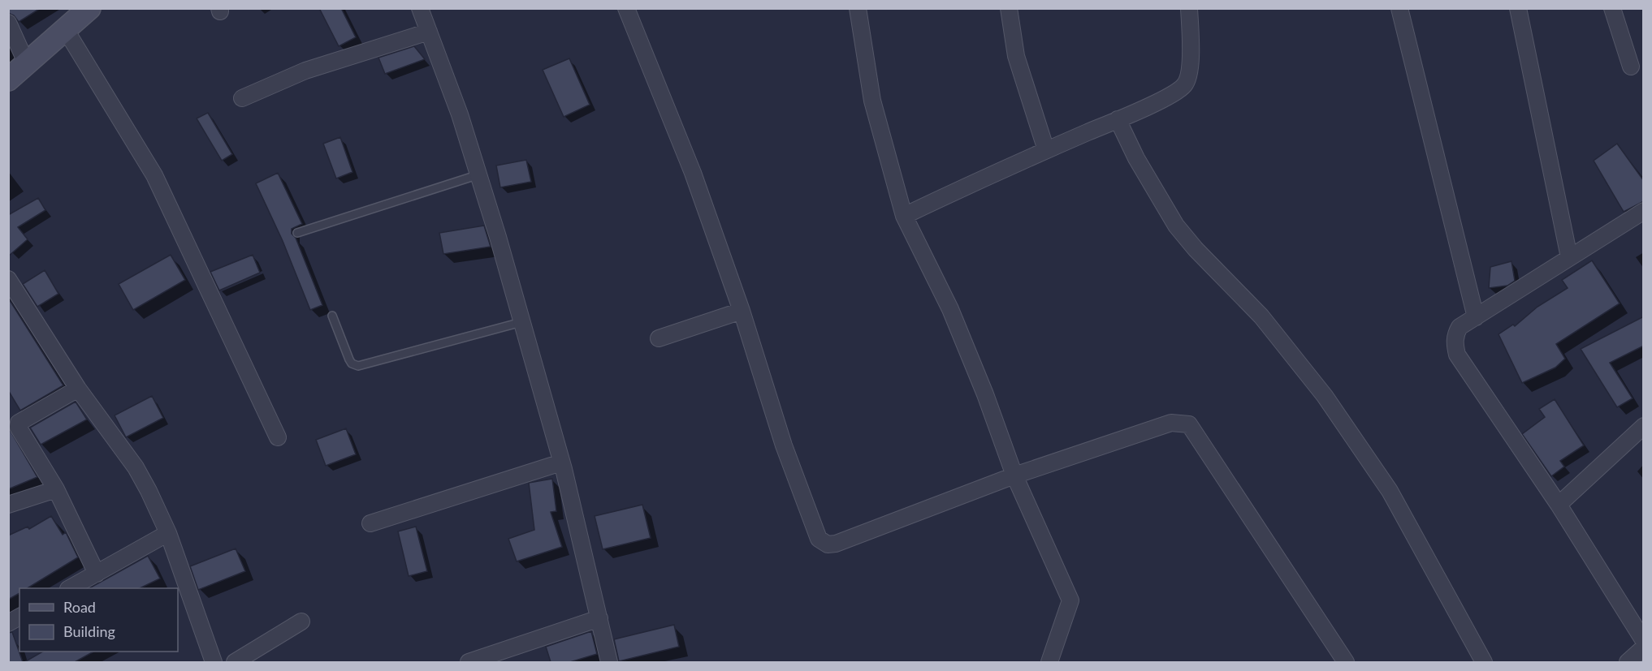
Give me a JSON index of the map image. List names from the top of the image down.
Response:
{
  "legend": ["Road", "Building"]
}
